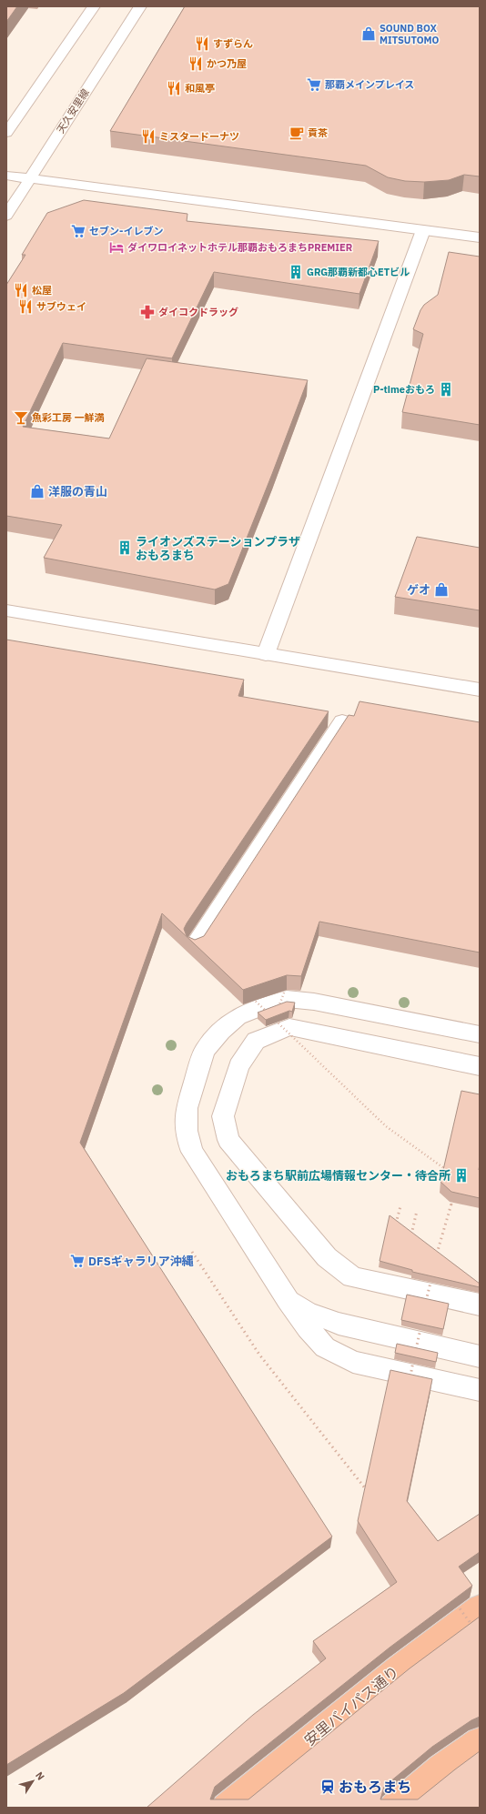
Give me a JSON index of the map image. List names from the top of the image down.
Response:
{
  "streets": {
    "highway": ["安里バイパス通り"],
    "street": ["天久安里線"]
  },
  "places": {
    "shop": ["SOUND BOX MITSUTOMO", "洋服の青山", "ゲオ"],
    "restaurant": [
      "すずらん",
      "かつ乃屋",
      "和風亭",
      "ミスタードーナツ",
      "松屋",
      "サブウェイ"
    ],
    "supermarket": ["那覇メインプレイス", "セブン-イレブン", "DFSギャラリア沖縄"],
    "cafe": ["貢茶"],
    "hotel": ["ダイワロイネットホテル那覇おもろまちPREMIER"],
    "building": [
      "GRG那覇新都心ETビル",
      "P-timeおもろ",
      "ライオンズステーションプラザ おもろまち",
      "おもろまち駅前広場情報センター・待合所"
    ],
    "pharmacy": ["ダイコクドラッグ"],
    "bar": ["魚彩工房 一鮮満"],
    "station": ["おもろまち"]
  },
  "north": "top right"
}
